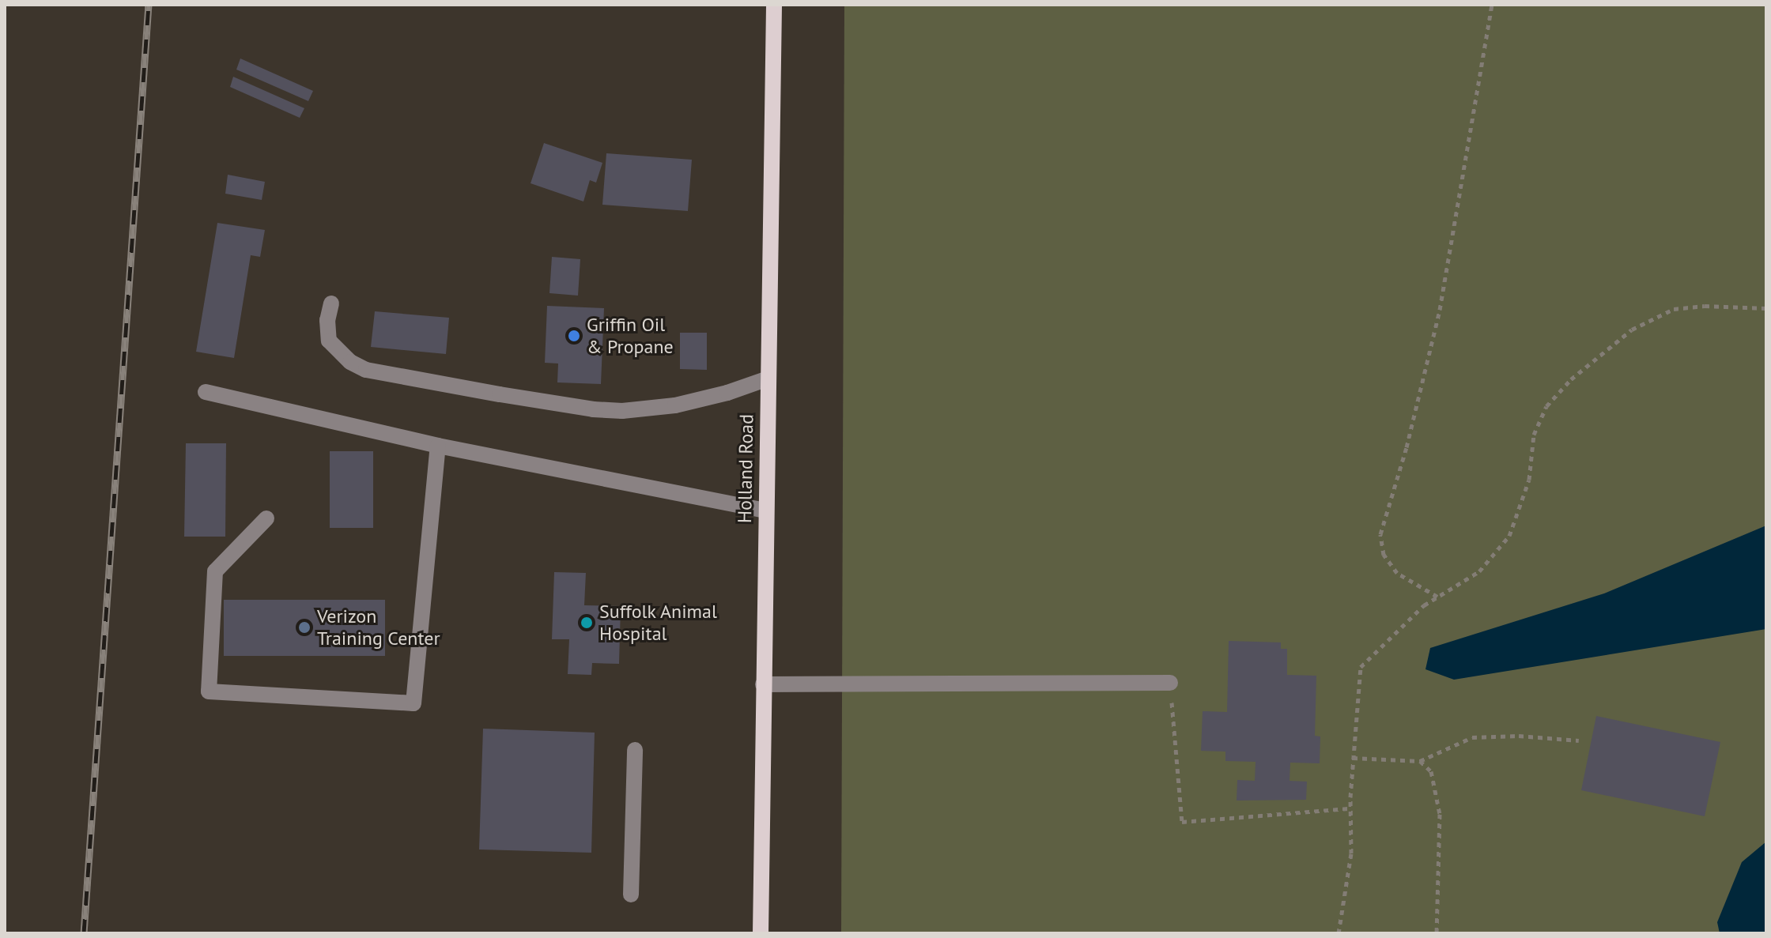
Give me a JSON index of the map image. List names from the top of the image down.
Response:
{
  "streets": {
    "main road": ["Holland Road"]
  },
  "places": ["Griffin Oil & Propane", "Suffolk Animal Hospital", "Verizon Training Center"]
}
